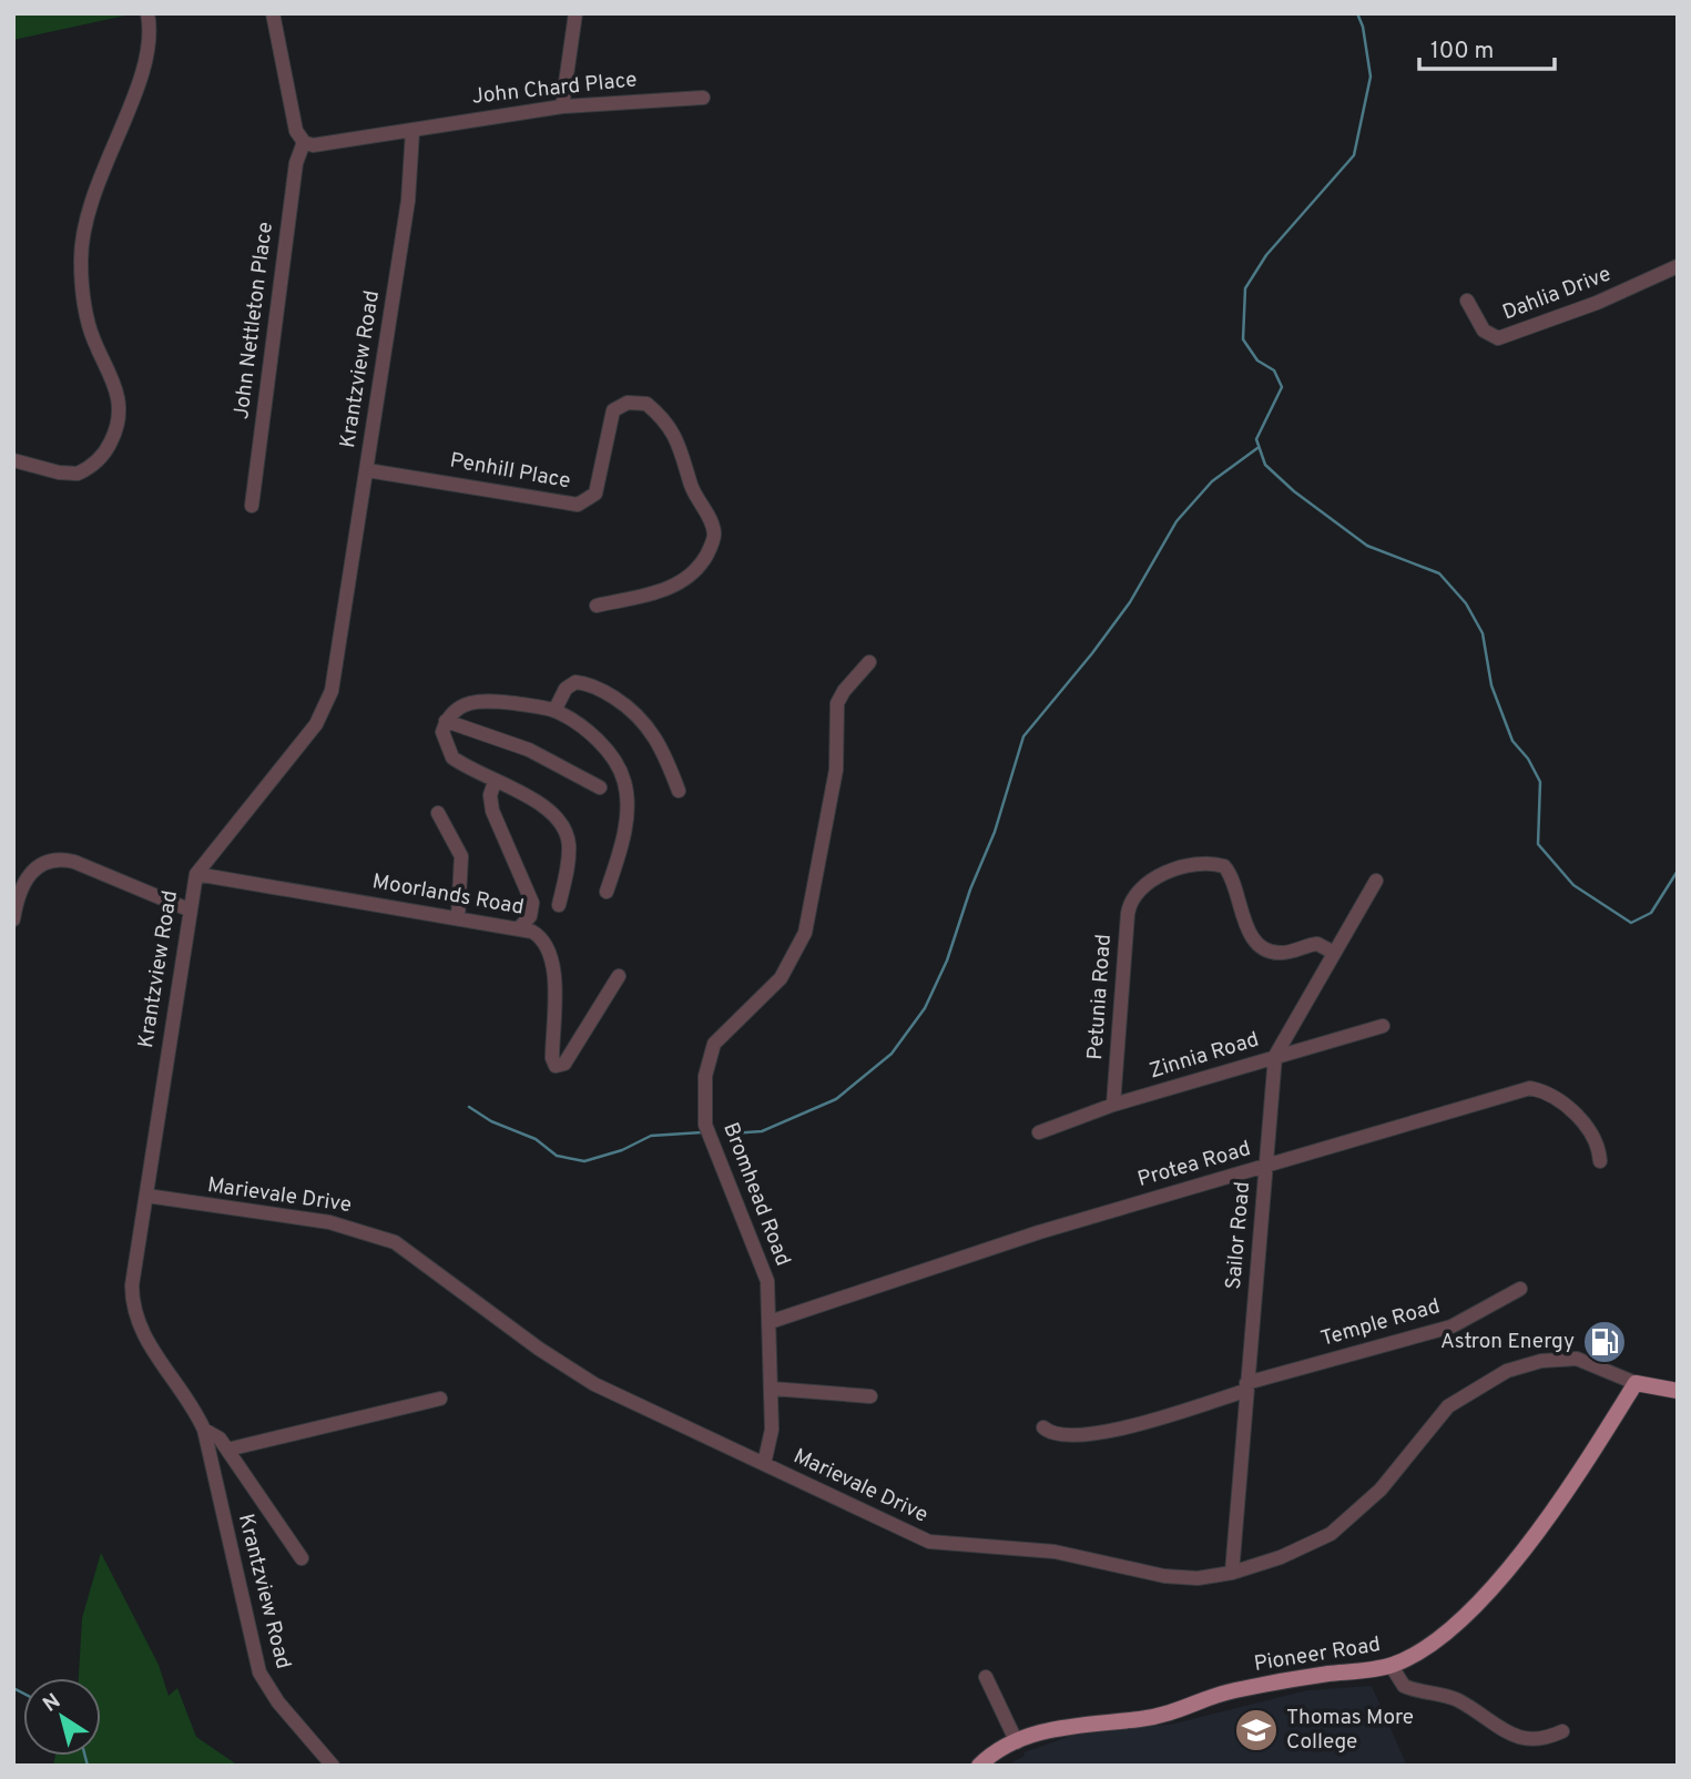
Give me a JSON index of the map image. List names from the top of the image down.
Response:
{
  "streets": {
    "main road": ["Pioneer Road"],
    "street": [
      "John Chard Place",
      "Dahlia Drive",
      "John Nettleton Place",
      "Krantzview Road",
      "Penhill Place",
      "Moorlands Road",
      "Petunia Road",
      "Zinnia Road",
      "Protea Road",
      "Bromhead Road",
      "Marievale Drive",
      "Sailor Road",
      "Temple Road"
    ]
  },
  "crossings": [
    ["John Chard Place", "John Nettleton Place"],
    ["John Chard Place", "Krantzview Road"],
    ["Krantzview Road", "Penhill Place"],
    ["Krantzview Road", "Moorlands Road"],
    ["Krantzview Road", "Marievale Drive"],
    ["Petunia Road", "Zinnia Road"],
    ["Petunia Road", "Sailor Road"],
    ["Zinnia Road", "Sailor Road"],
    ["Protea Road", "Bromhead Road"],
    ["Protea Road", "Sailor Road"],
    ["Bromhead Road", "Marievale Drive"],
    ["Marievale Drive", "Sailor Road"],
    ["Marievale Drive", "Pioneer Road"],
    ["Sailor Road", "Temple Road"]
  ],
  "places": {
    "fuel station": ["Astron Energy"],
    "school or university": ["Thomas More College"]
  },
  "scale_bar": "100 m",
  "north": "top left"
}
